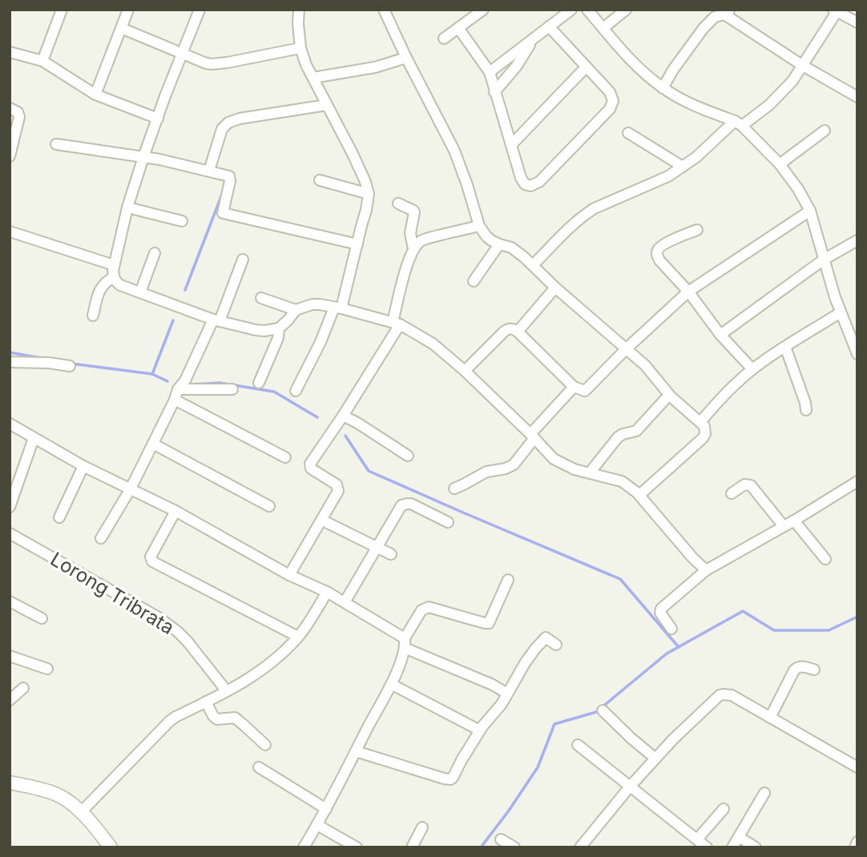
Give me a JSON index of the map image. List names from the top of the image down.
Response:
{
  "streets": {
    "street": ["Lorong Tribrata"]
  }
}
